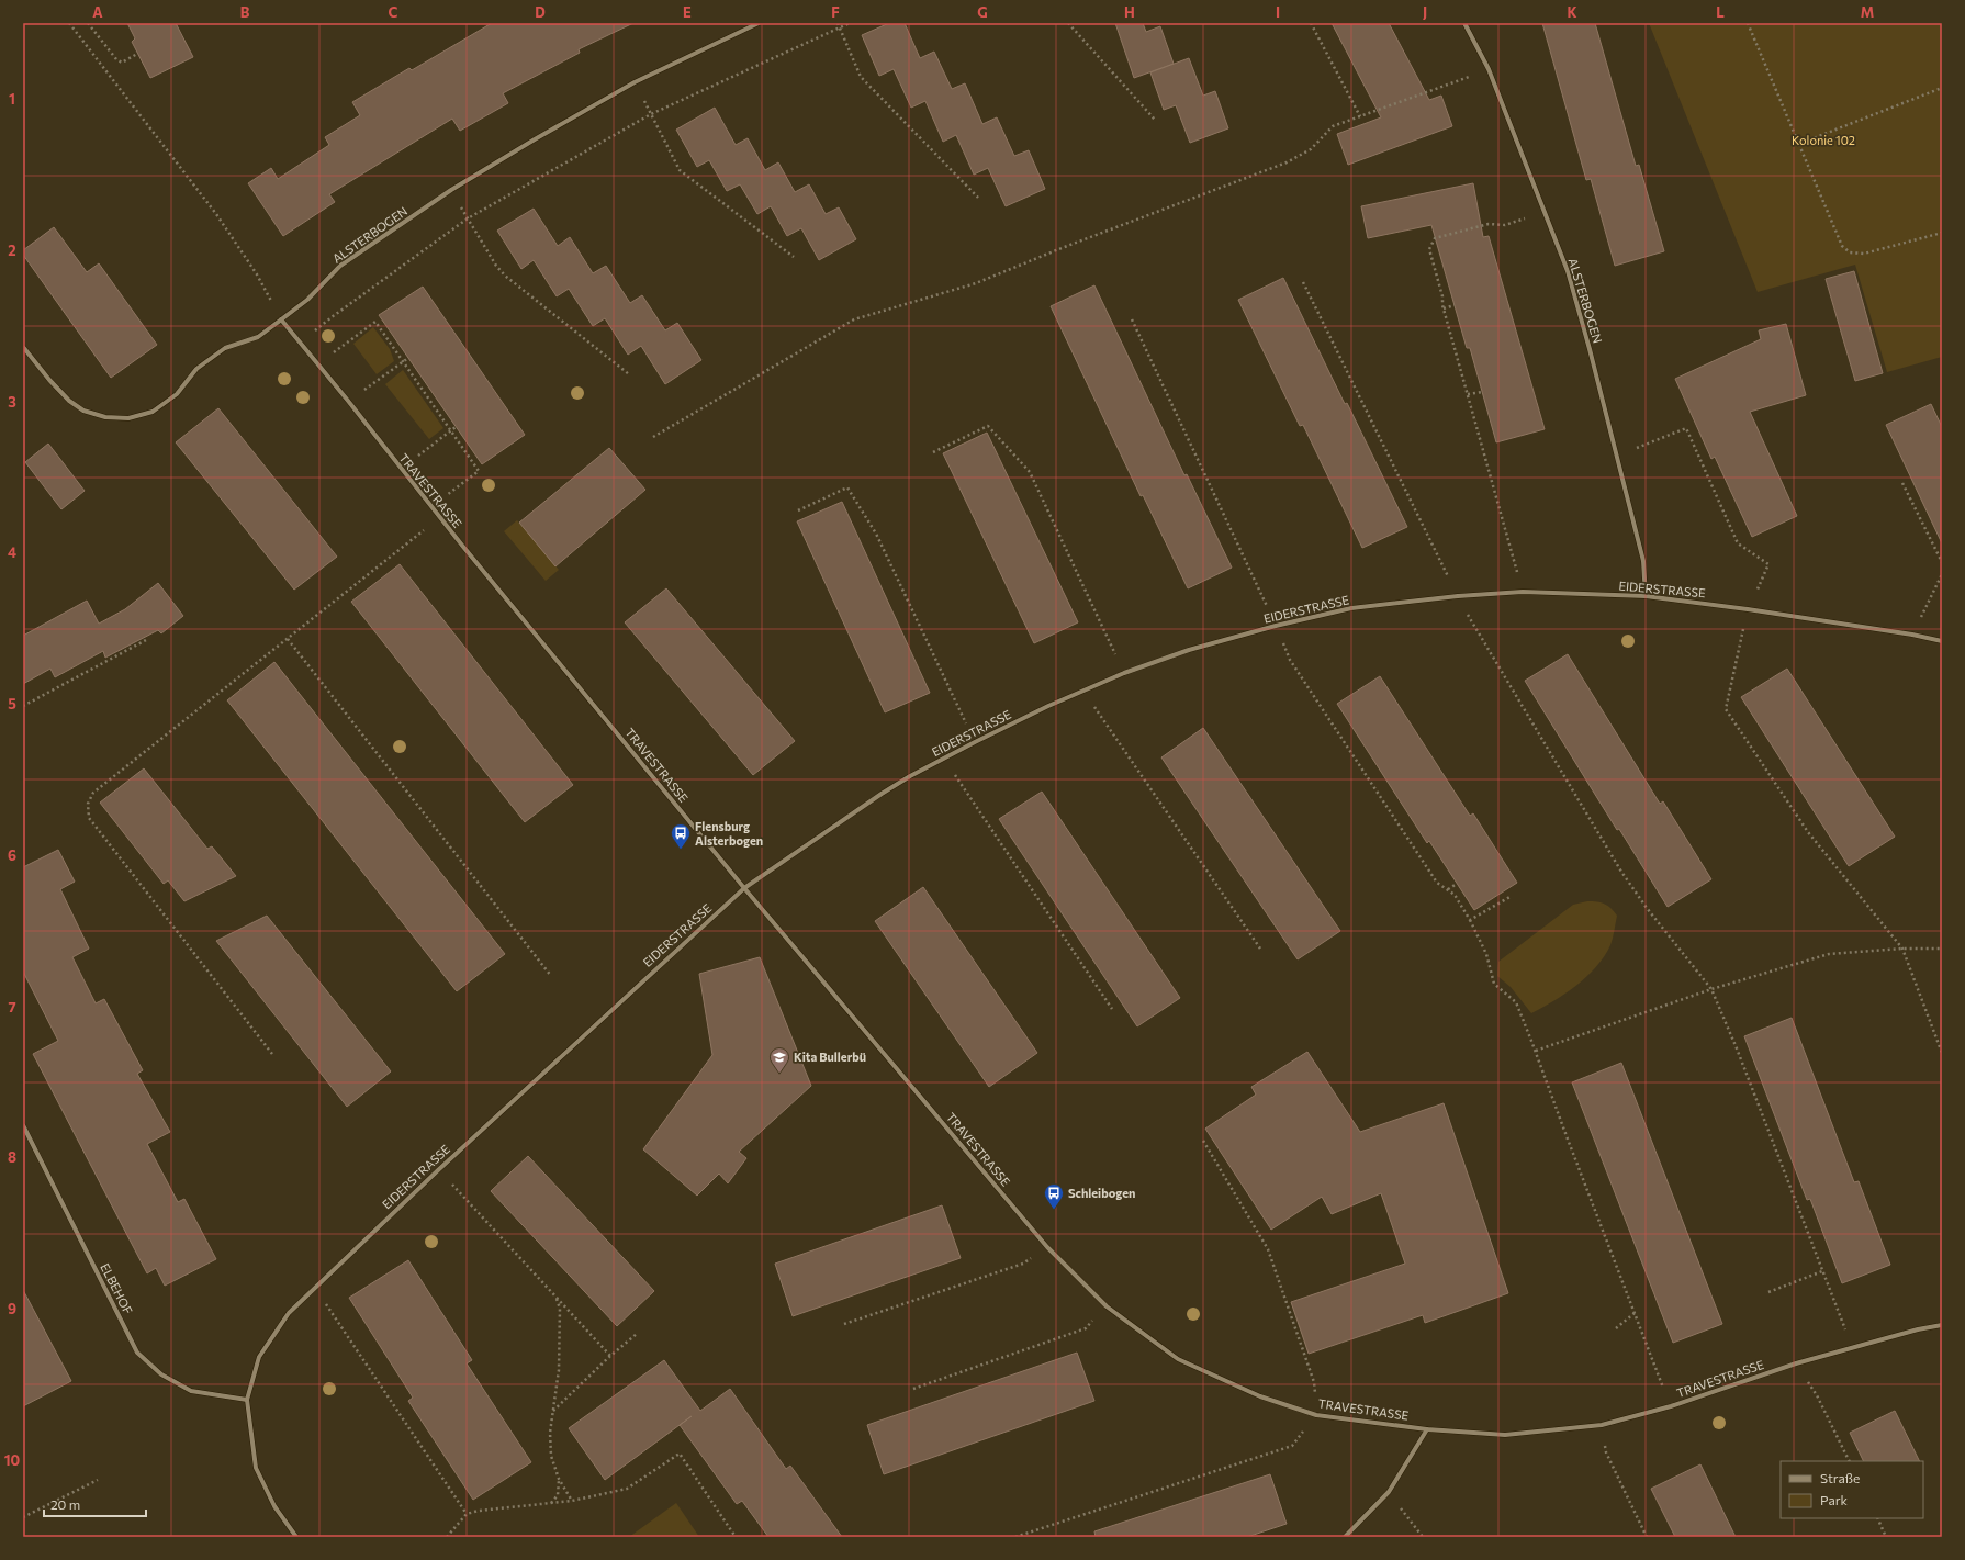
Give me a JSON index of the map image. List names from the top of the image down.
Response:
{
  "streets": {
    "street": [
      "ALSTERBOGEN",
      "TRAVESTRASSE",
      "EIDERSTRASSE",
      "ELBEHOF"
    ]
  },
  "crossings": [
    ["ALSTERBOGEN", "TRAVESTRASSE"],
    ["ALSTERBOGEN", "EIDERSTRASSE"],
    ["TRAVESTRASSE", "EIDERSTRASSE"],
    ["EIDERSTRASSE", "ELBEHOF"]
  ],
  "parks": ["Kolonie 102"],
  "places": {
    "bus stop": ["Flensburg Alsterbogen", "Schleibogen"],
    "school or university": ["Kita Bullerbü"]
  },
  "legend": ["Straße", "Park"],
  "scale_bar": "20 m",
  "grid": {
    "columns": [
      "A",
      "B",
      "C",
      "D",
      "E",
      "F",
      "G",
      "H",
      "I",
      "J",
      "K",
      "L",
      "M"
    ],
    "rows": [
      "1",
      "2",
      "3",
      "4",
      "5",
      "6",
      "7",
      "8",
      "9",
      "10"
    ]
  }
}
